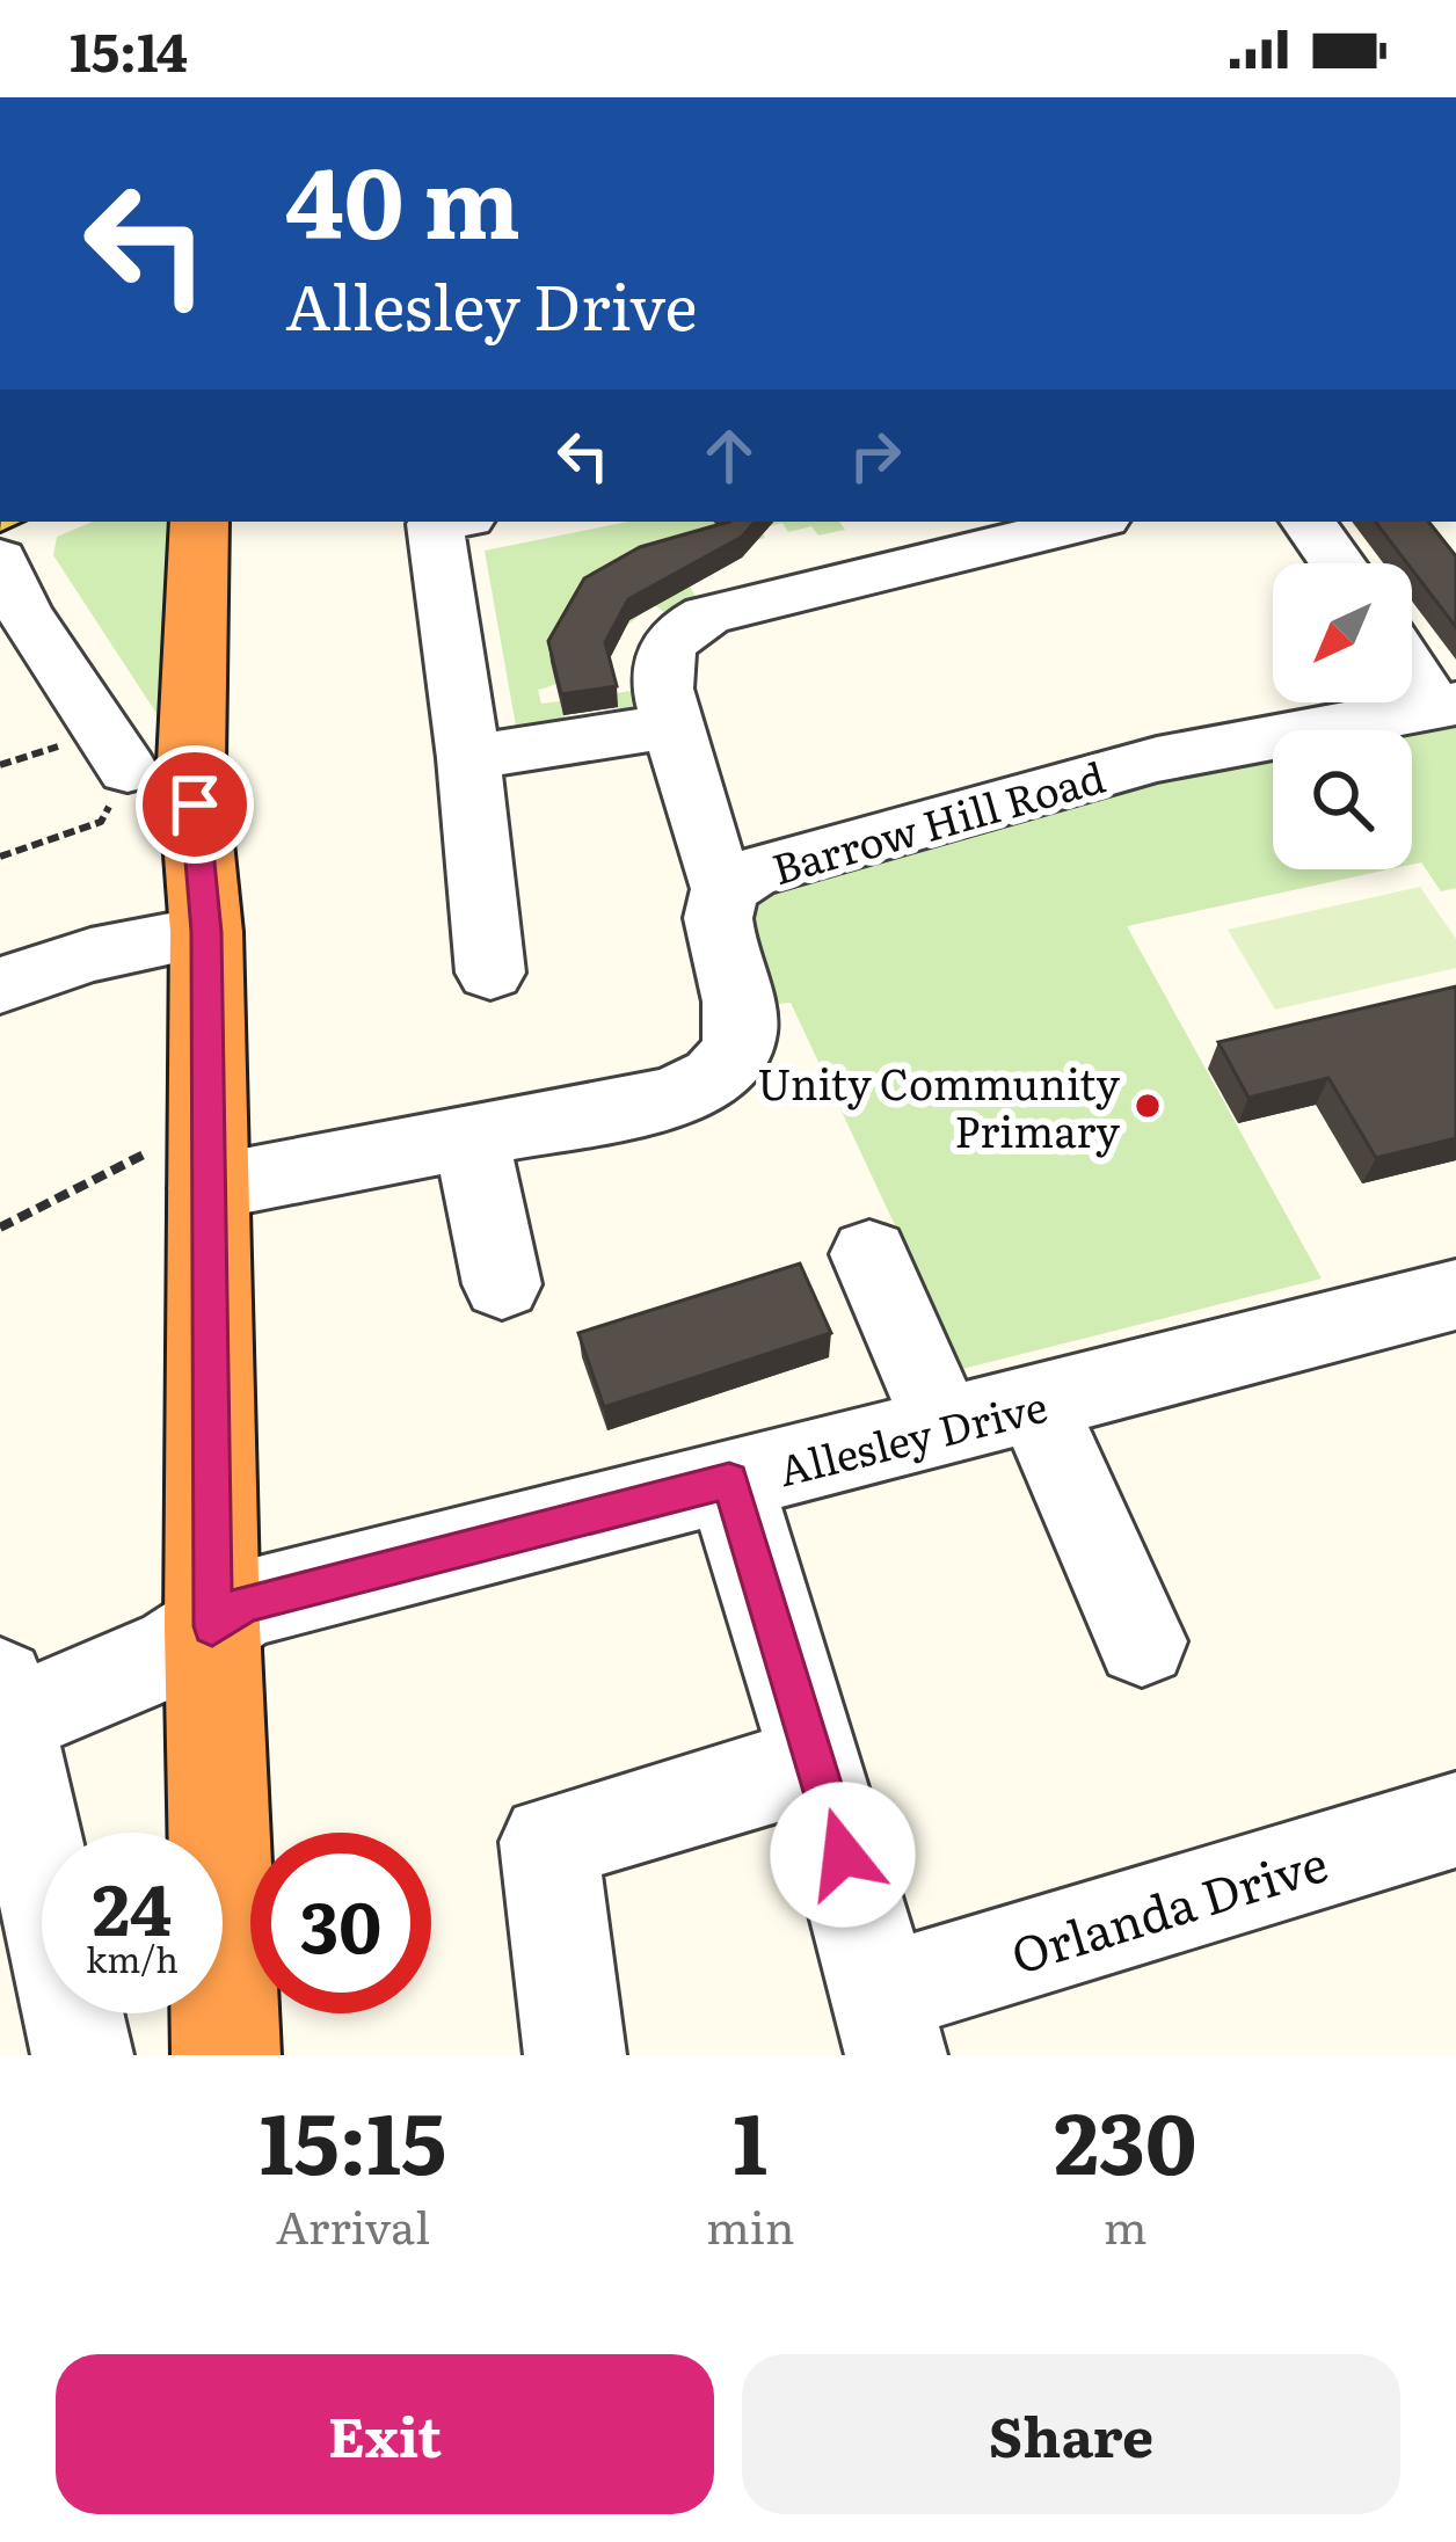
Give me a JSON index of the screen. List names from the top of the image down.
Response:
{
  "streets": {
    "street": ["Barrow Hill Road", "Allesley Drive", "Orlanda Drive"]
  },
  "places": ["Unity Community Primary"],
  "north": "bottom left",
  "page": {
    "status": "15:14",
    "turn": ["40 m", "Allesley Drive"],
    "speed": "24 km/h",
    "limit": "30",
    "eta": [
      "15:15",
      "Arrival",
      "1",
      "min",
      "230",
      "m"
    ],
    "buttons": ["Exit", "Share"]
  }
}
